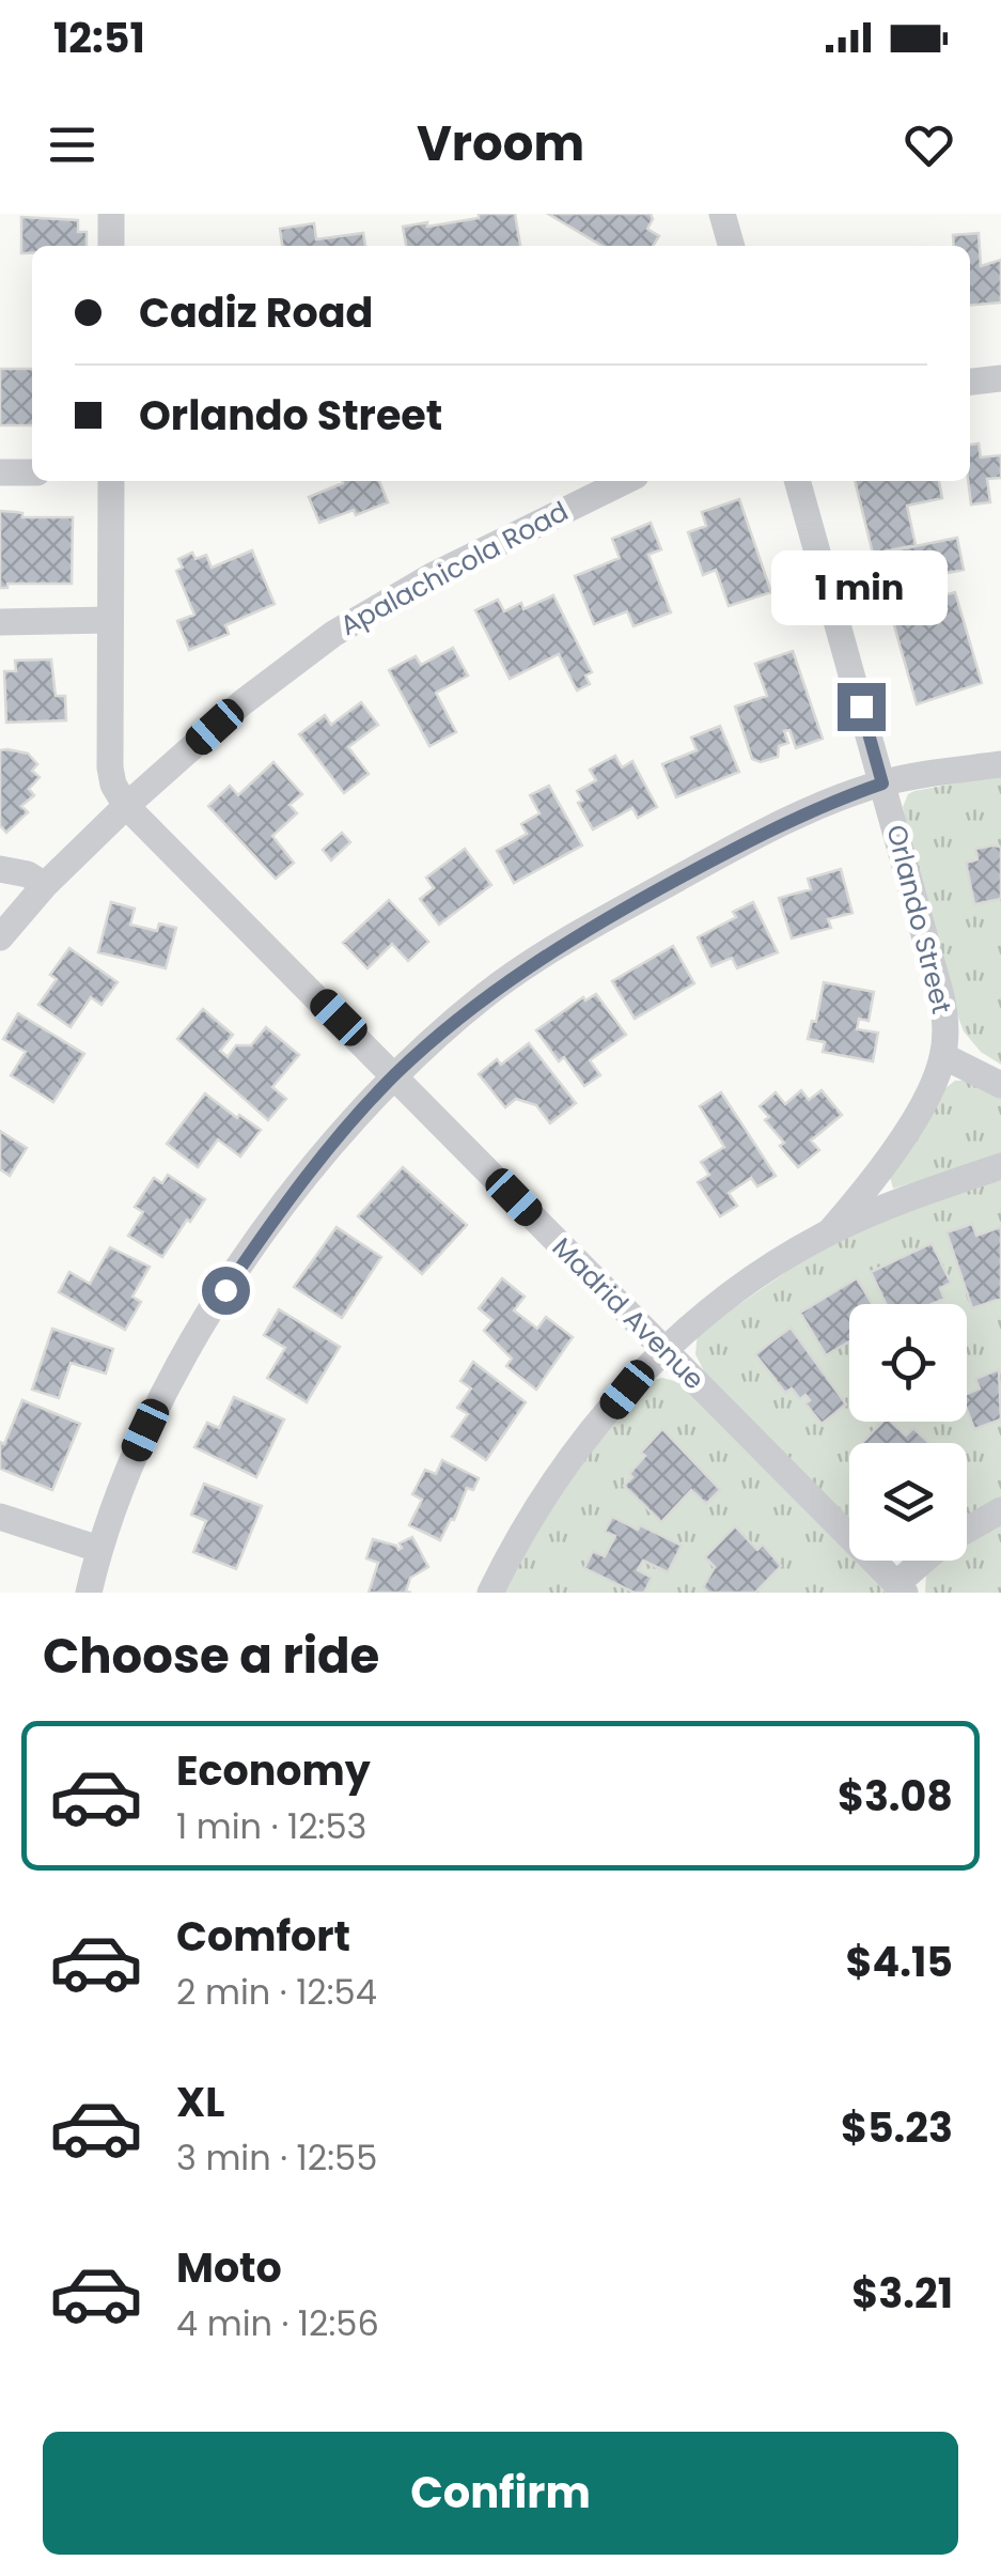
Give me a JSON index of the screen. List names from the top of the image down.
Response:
{
  "streets": {
    "street": ["Apalachicola Road", "Orlando Street", "Madrid Avenue"]
  },
  "crossings": [
    ["Apalachicola Road", "Madrid Avenue"]
  ],
  "page": {
    "status": "12:51",
    "header": "Vroom",
    "banner": ["Cadiz Road", "Orlando Street"],
    "bubble": "1 min",
    "heading": "Choose a ride",
    "list": [
      {
        "name": "Economy",
        "note": "1 min · 12:53",
        "value": "$3.08"
      },
      {
        "name": "Comfort",
        "note": "2 min · 12:54",
        "value": "$4.15"
      },
      {
        "name": "XL",
        "note": "3 min · 12:55",
        "value": "$5.23"
      },
      {
        "name": "Moto",
        "note": "4 min · 12:56",
        "value": "$3.21"
      }
    ],
    "buttons": "Confirm"
  }
}
